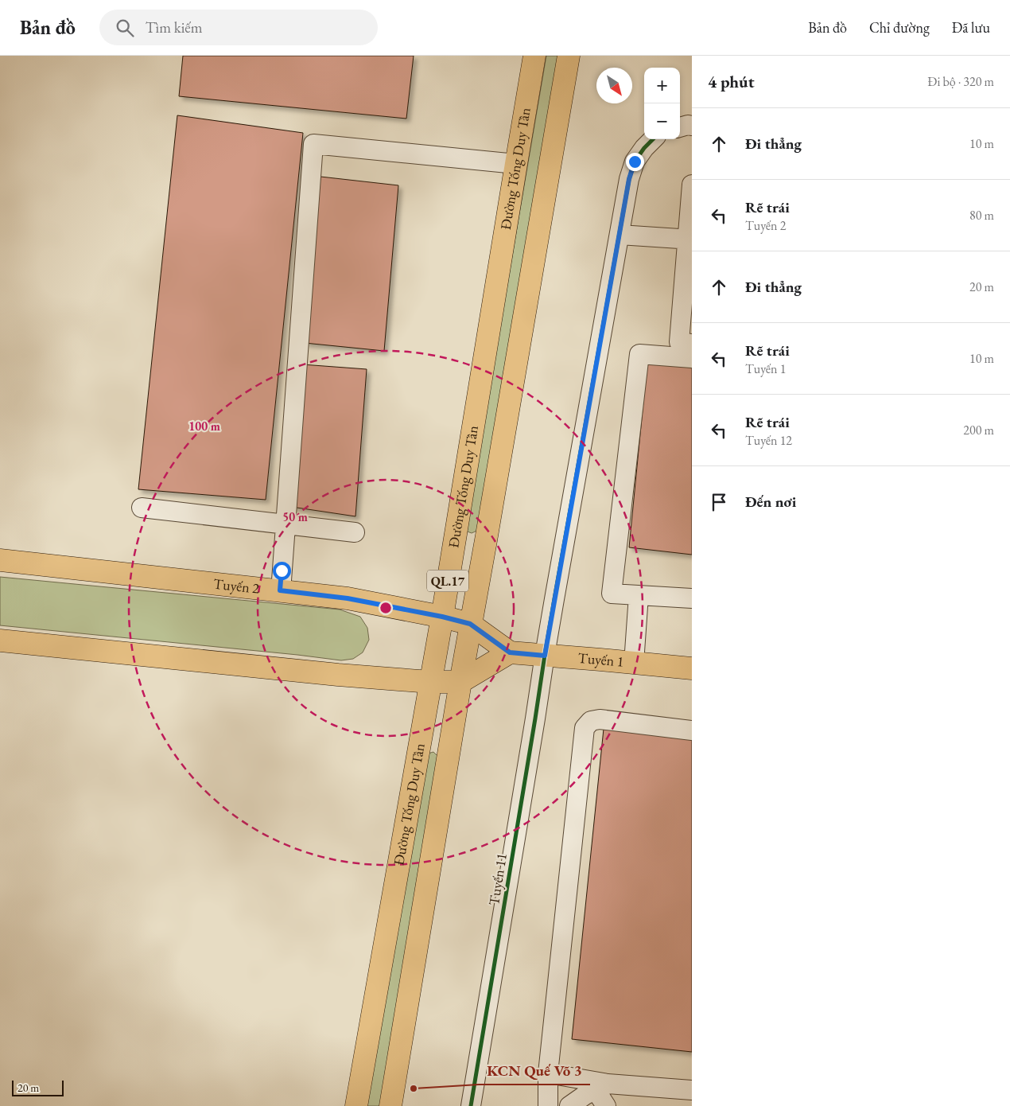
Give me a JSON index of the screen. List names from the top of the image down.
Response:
{
  "streets": {
    "main road": [
      "Đường Tống Duy Tân",
      "QL.17",
      "Tuyến 2",
      "Tuyến 1"
    ],
    "street": ["Tuyến 11"]
  },
  "crossings": [
    ["Đường Tống Duy Tân", "Tuyến 2"],
    ["QL.17", "Tuyến 2"],
    ["Tuyến 1", "Tuyến 11"]
  ],
  "places": ["KCN Quế Võ 3"],
  "scale_bar": "20 m",
  "north": "bottom right",
  "page": {
    "header": "Bản đồ",
    "search": "Tìm kiếm",
    "nav": ["Bản đồ", "Chỉ đường", "Đã lưu"],
    "heading": ["4 phút", "Đi bộ · 320 m"],
    "map_buttons": ["+", "−"],
    "list": [
      ["Đi thẳng", "10 m"],
      ["Rẽ trái", "Tuyến 2", "80 m"],
      ["Đi thẳng", "20 m"],
      ["Rẽ trái", "Tuyến 1", "10 m"],
      ["Rẽ trái", "Tuyến 12", "200 m"],
      "Đến nơi"
    ],
    "scale": "20 m"
  },
  "rings": ["100 m", "50 m"]
}
